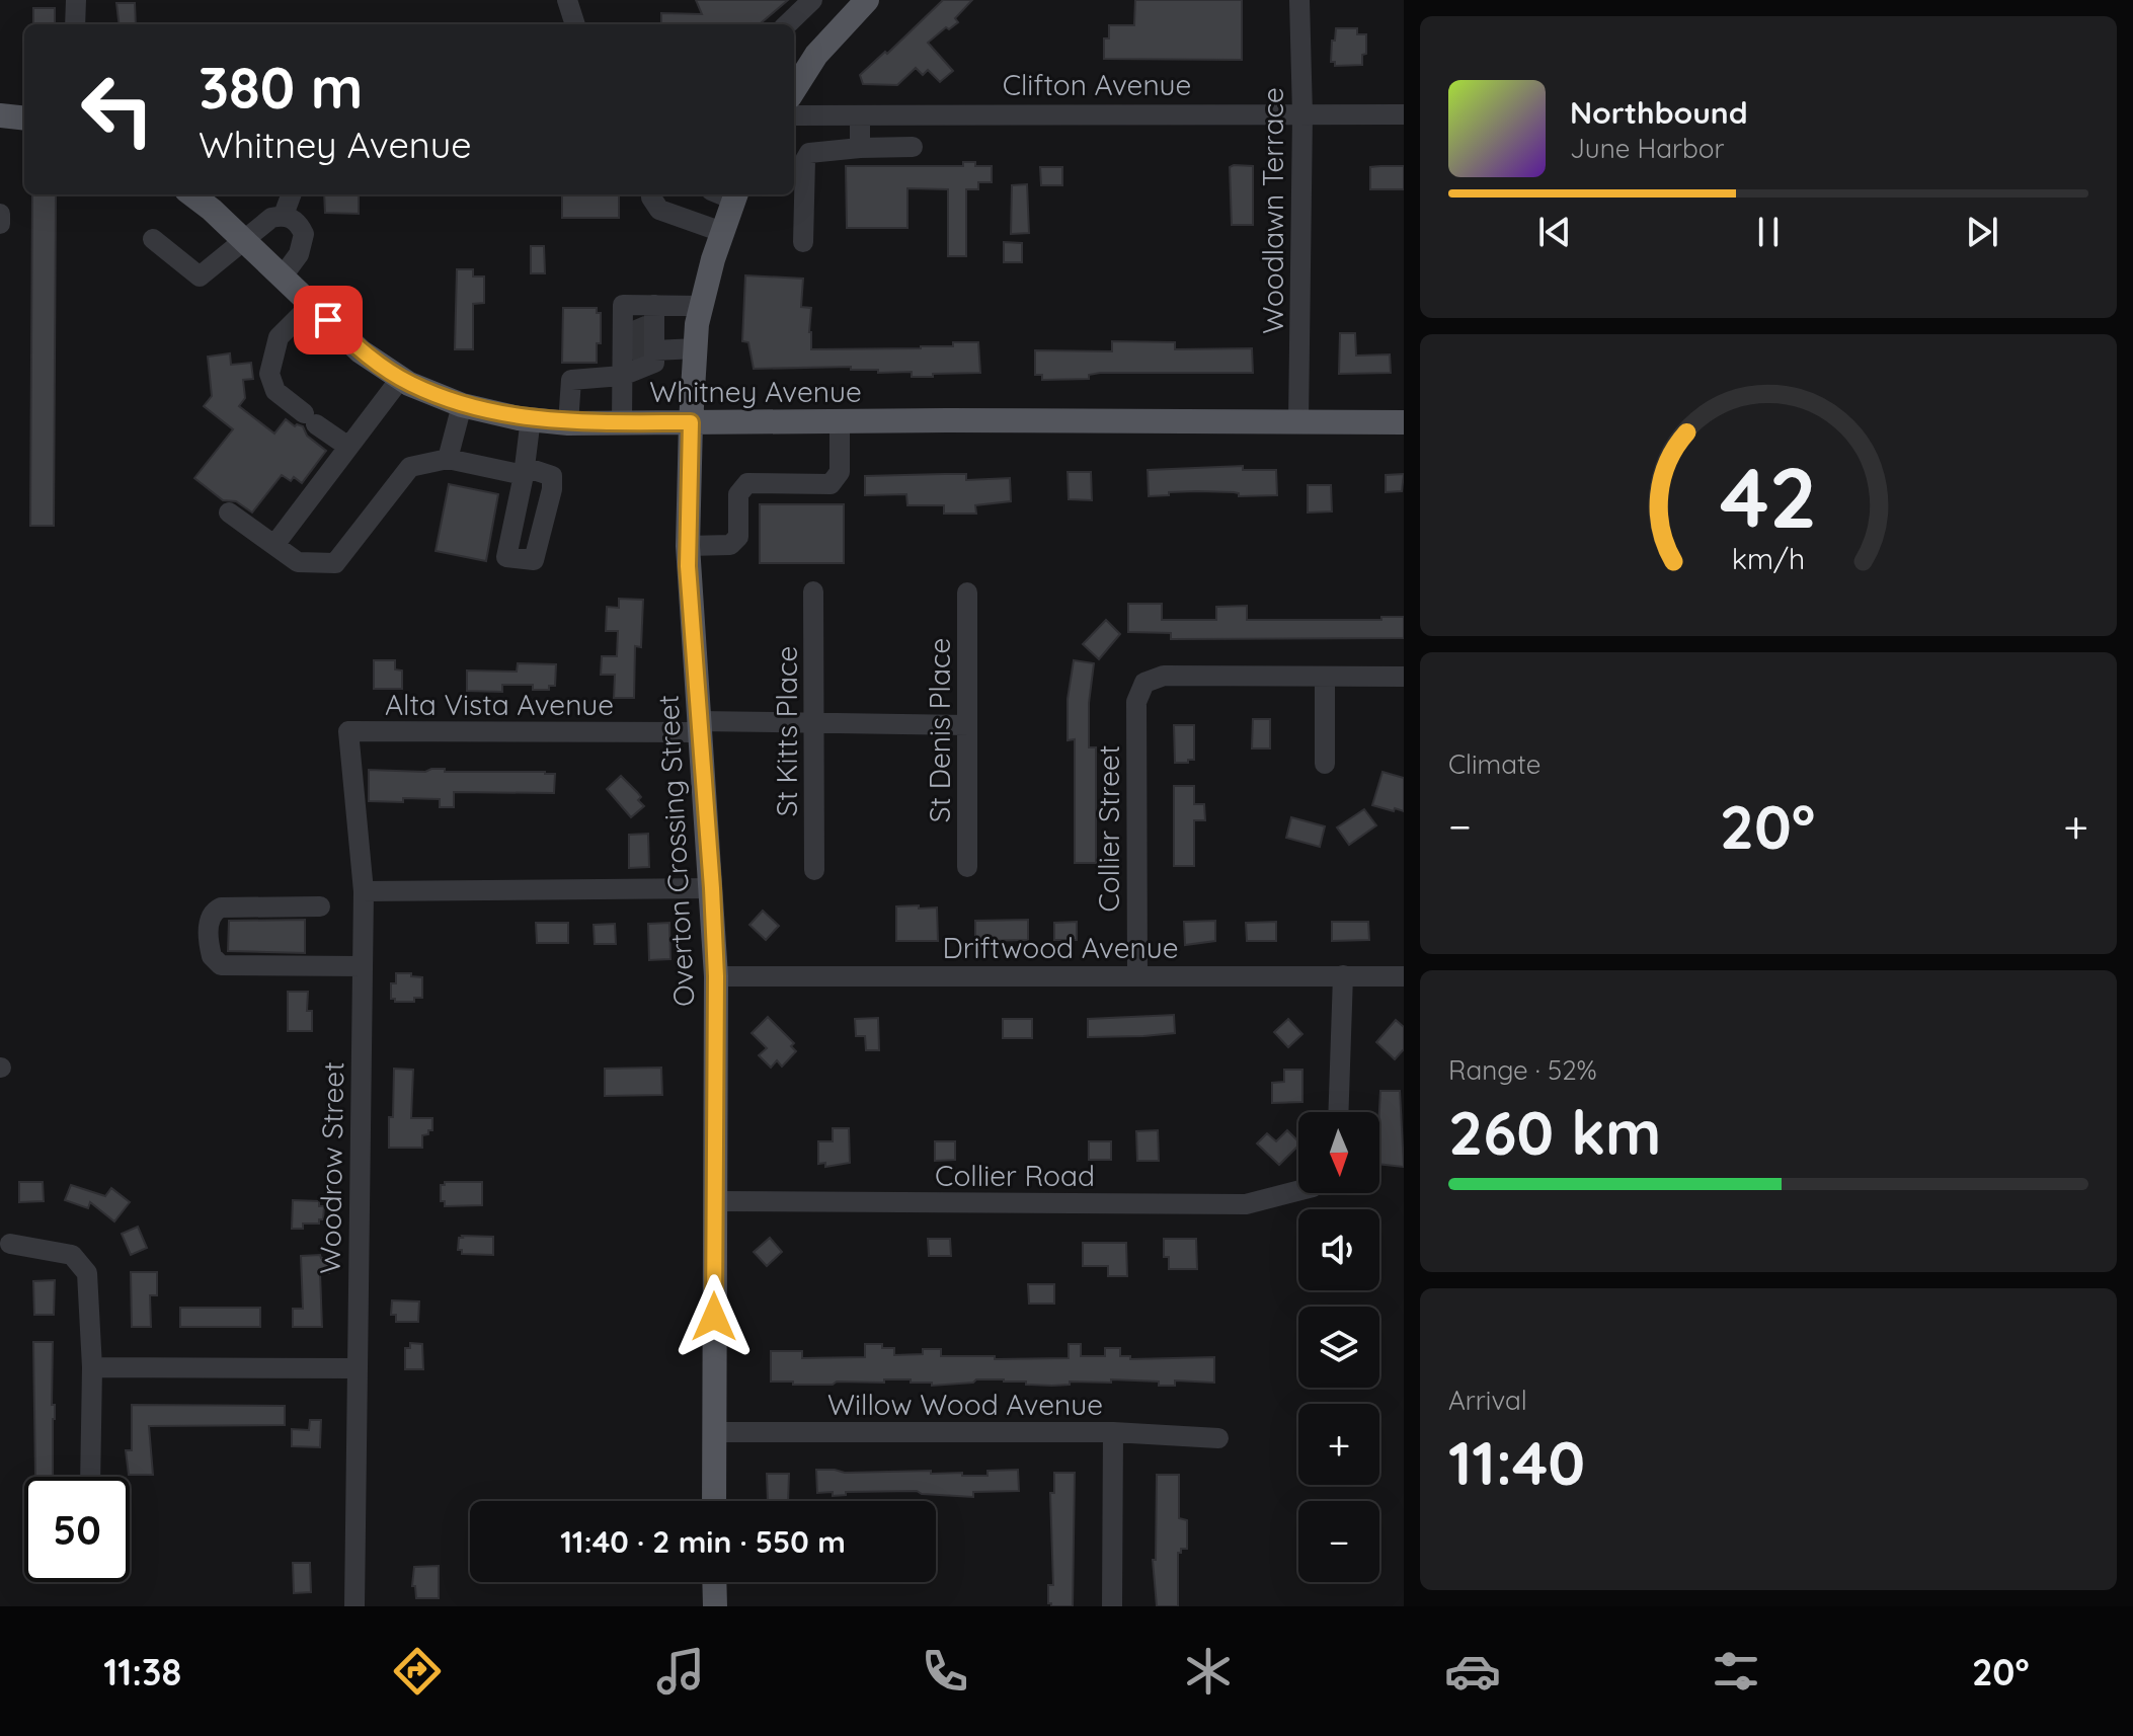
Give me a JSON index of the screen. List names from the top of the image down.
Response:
{
  "streets": {
    "main road": ["Whitney Avenue", "Overton Crossing Street"],
    "street": [
      "Clifton Avenue",
      "Woodlawn Terrace",
      "Alta Vista Avenue",
      "St Denis Place",
      "St Kitts Place",
      "Collier Street",
      "Driftwood Avenue",
      "Woodrow Street",
      "Collier Road",
      "Willow Wood Avenue"
    ]
  },
  "crossings": [
    ["Clifton Avenue", "Woodlawn Terrace"],
    ["Woodlawn Terrace", "Whitney Avenue"],
    ["Whitney Avenue", "Overton Crossing Street"],
    ["Alta Vista Avenue", "St Denis Place"],
    ["Alta Vista Avenue", "St Kitts Place"],
    ["Alta Vista Avenue", "Overton Crossing Street"],
    ["Alta Vista Avenue", "Woodrow Street"],
    ["Collier Street", "Driftwood Avenue"],
    ["Overton Crossing Street", "Driftwood Avenue"],
    ["Overton Crossing Street", "Collier Road"],
    ["Overton Crossing Street", "Willow Wood Avenue"]
  ],
  "north": "bottom",
  "page": {
    "turn": ["380 m", "Whitney Avenue"],
    "song": ["Northbound", "June Harbor"],
    "tile": [
      "Climate",
      ["Range · 52%", "260 km"],
      ["Arrival", "11:40"]
    ],
    "heat": ["−", "20°", "+"],
    "map_buttons": ["+", "−"],
    "limit": "50",
    "trip": "11:40 · 2 min · 550 m",
    "tabs": ["11:38", "20°"],
    "gauge": ["42", "km/h"]
  }
}
